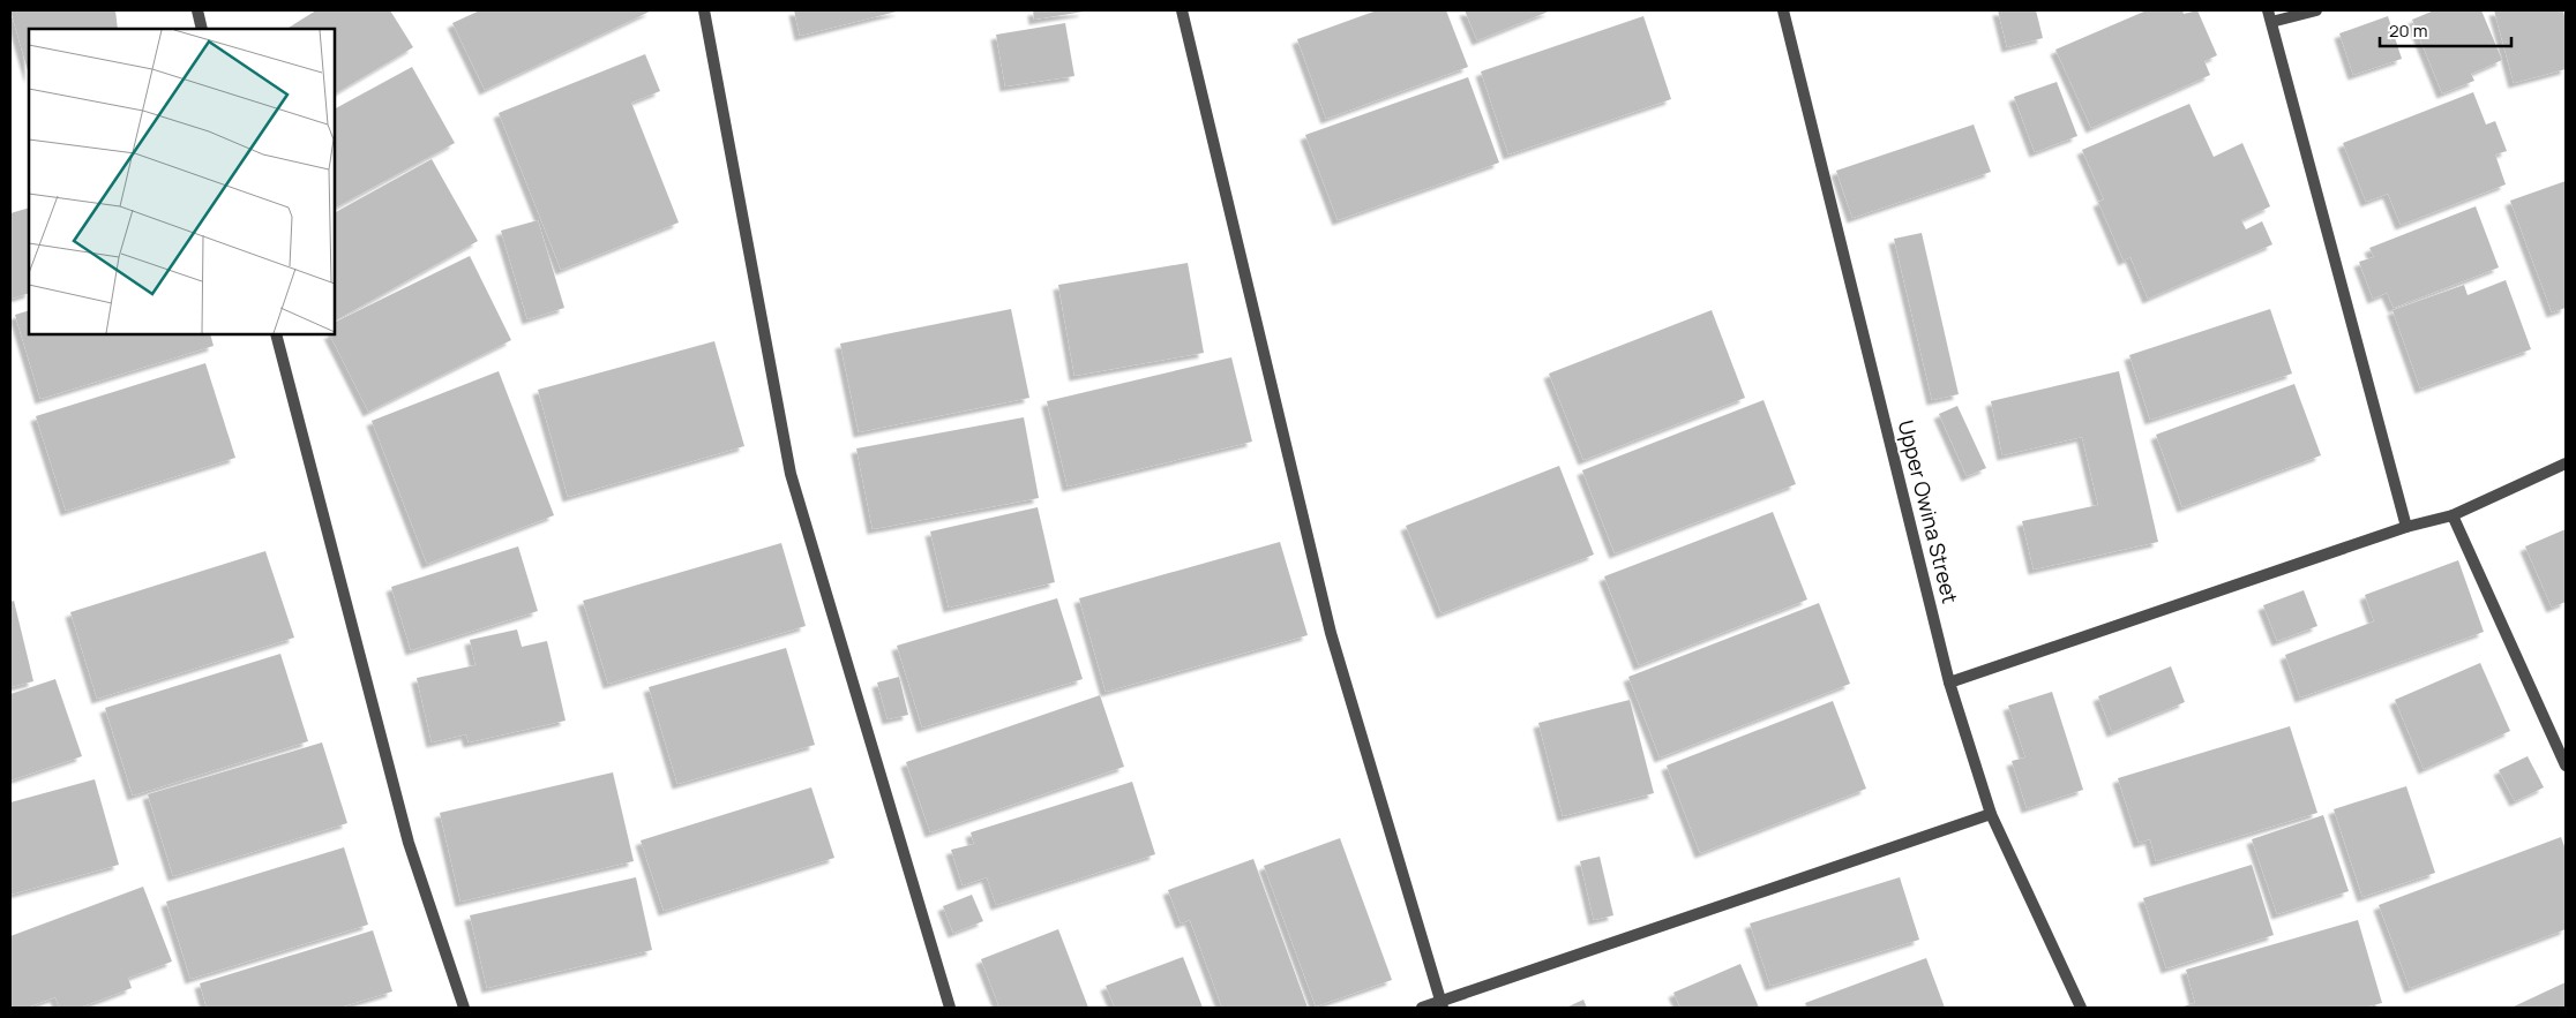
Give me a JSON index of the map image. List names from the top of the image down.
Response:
{
  "streets": {
    "street": ["Upper Owina Street"]
  },
  "scale_bar": "20 m"
}
